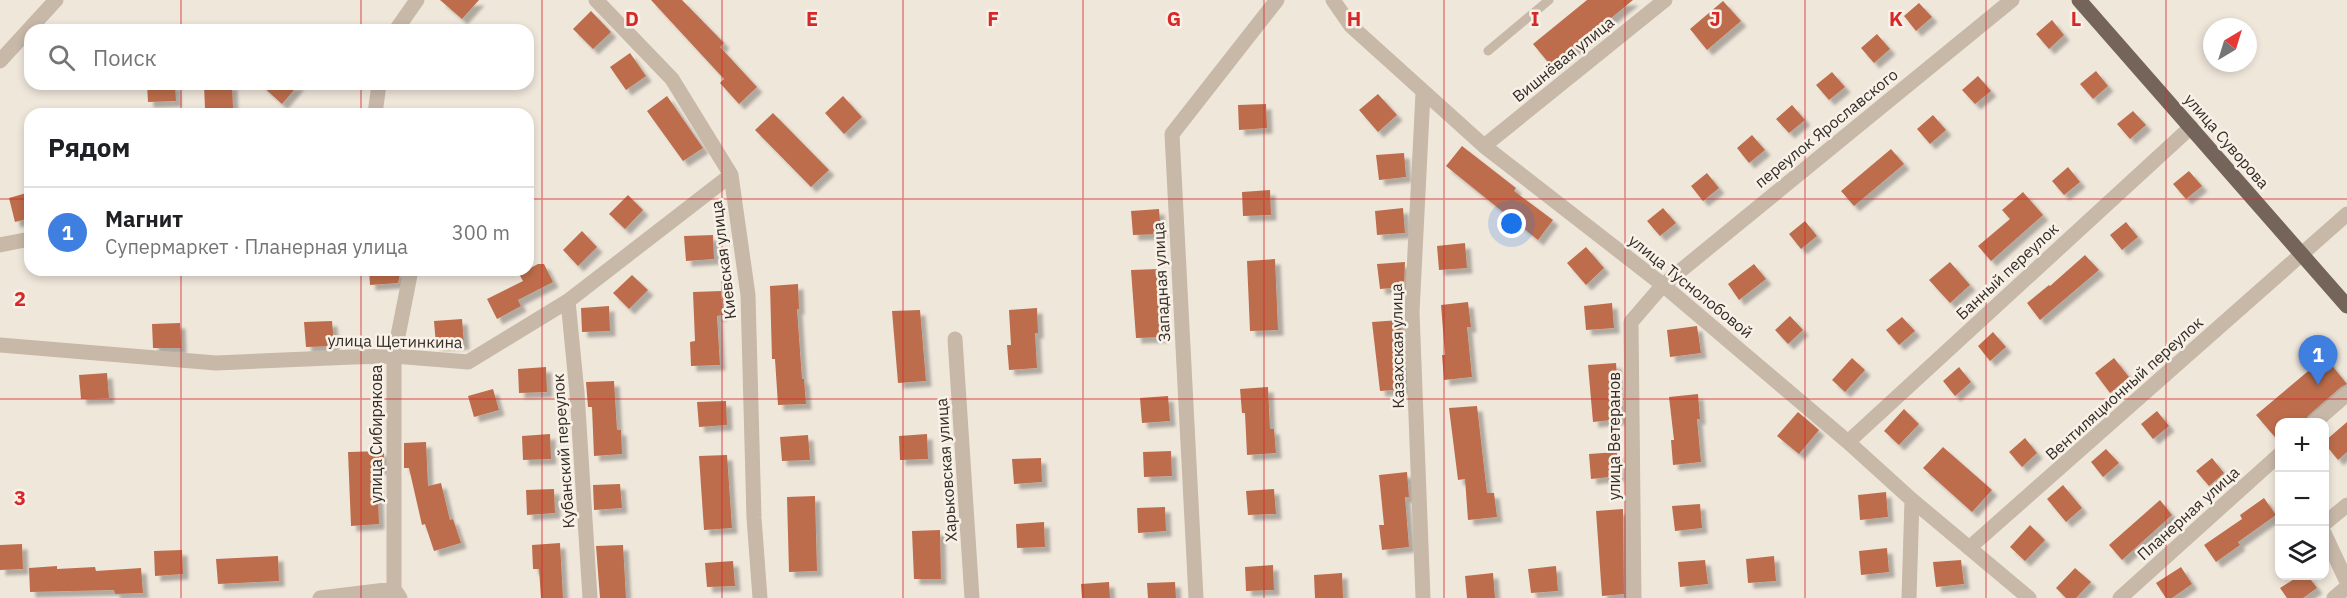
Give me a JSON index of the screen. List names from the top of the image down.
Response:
{
  "streets": {
    "main road": ["улица Суворова"],
    "street": [
      "Вишнёвая улица",
      "переулок Ярославского",
      "Киевская улица",
      "Банный переулок",
      "Западная улица",
      "улица Туснолобовой",
      "улица Щетинкина",
      "Казахская улица",
      "Вентиляционный переулок",
      "улица Сибирякова",
      "улица Ветеранов",
      "Кубанский переулок",
      "Харьковская улица",
      "Планерная улица"
    ]
  },
  "crossings": [
    ["Вишнёвая улица", "улица Туснолобовой"],
    ["переулок Ярославского", "улица Туснолобовой"],
    ["переулок Ярославского", "улица Ветеранов"],
    ["улица Суворова", "Банный переулок"],
    ["улица Суворова", "Вентиляционный переулок"],
    ["Киевская улица", "улица Щетинкина"],
    ["Банный переулок", "улица Туснолобовой"],
    ["улица Туснолобовой", "Казахская улица"],
    ["улица Туснолобовой", "Вентиляционный переулок"],
    ["улица Туснолобовой", "улица Ветеранов"],
    ["улица Щетинкина", "улица Сибирякова"],
    ["улица Щетинкина", "Кубанский переулок"]
  ],
  "north": "top right",
  "page": {
    "search": "Поиск",
    "heading": "Рядом",
    "list": [
      {
        "mark": "1",
        "name": "Магнит",
        "note": "Супермаркет · Планерная улица",
        "value": "300 m"
      }
    ],
    "pins": "1",
    "map_buttons": ["+", "−"]
  },
  "grid": {
    "columns": [
      "D",
      "E",
      "F",
      "G",
      "H",
      "I",
      "J",
      "K",
      "L"
    ],
    "rows": ["2", "3"]
  }
}
